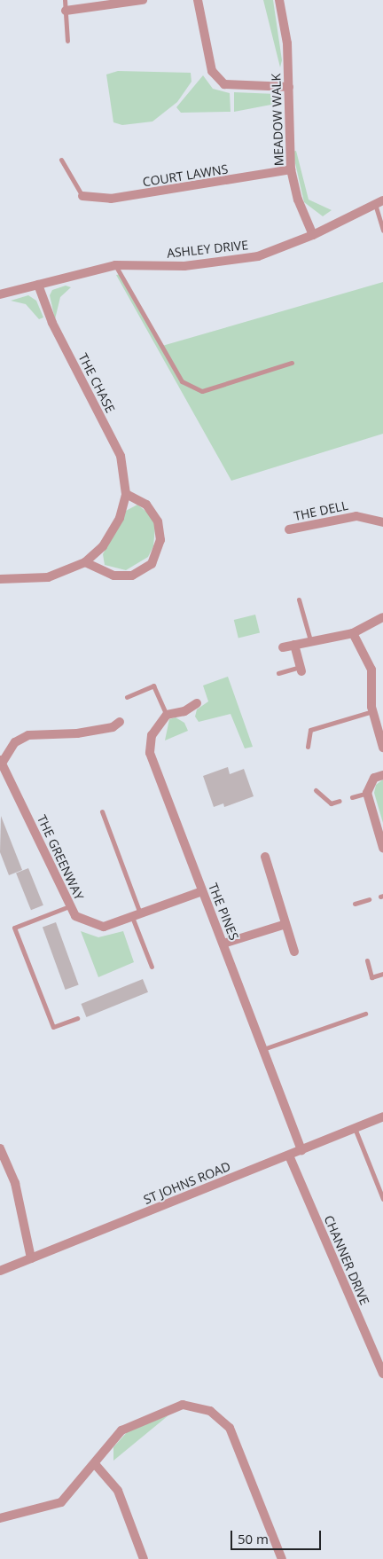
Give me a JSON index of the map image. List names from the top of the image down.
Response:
{
  "streets": {
    "street": [
      "MEADOW WALK",
      "COURT LAWNS",
      "ASHLEY DRIVE",
      "THE CHASE",
      "THE DELL",
      "THE GREENWAY",
      "THE PINES",
      "ST JOHNS ROAD",
      "CHANNER DRIVE"
    ]
  },
  "crossings": [
    ["MEADOW WALK", "COURT LAWNS"],
    ["MEADOW WALK", "ASHLEY DRIVE"],
    ["ASHLEY DRIVE", "THE CHASE"],
    ["THE GREENWAY", "THE PINES"],
    ["THE PINES", "ST JOHNS ROAD"],
    ["ST JOHNS ROAD", "CHANNER DRIVE"]
  ],
  "scale_bar": "50 m"
}
